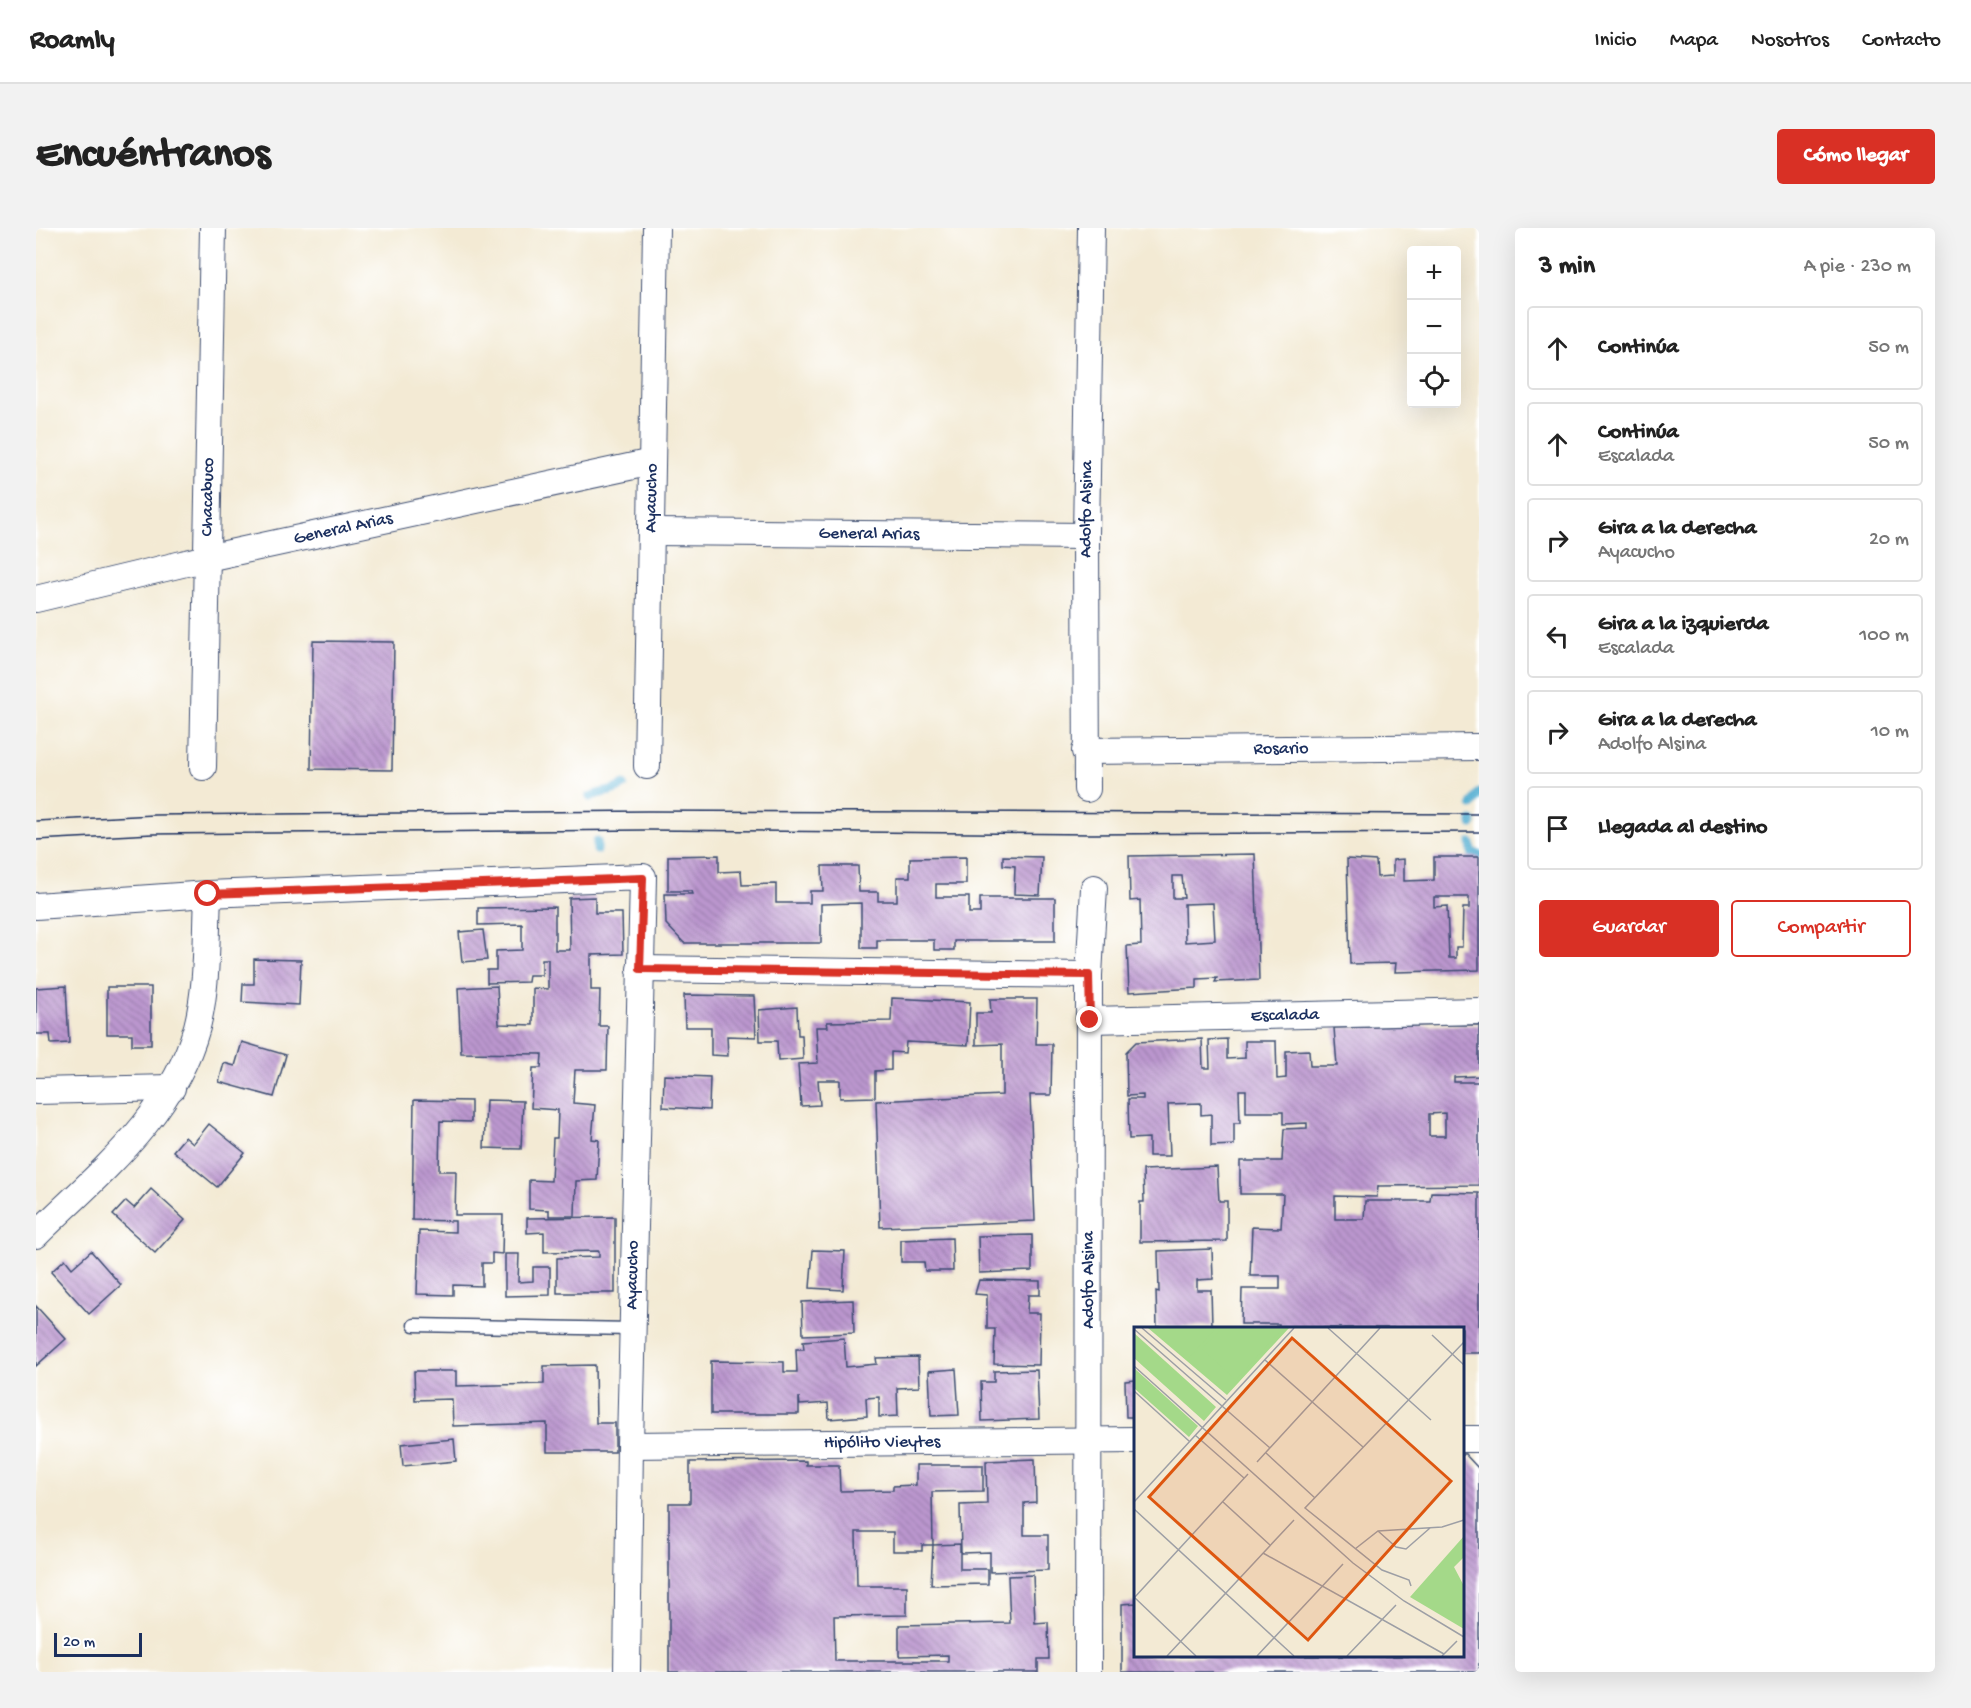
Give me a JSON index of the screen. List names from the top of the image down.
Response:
{
  "streets": {
    "street": [
      "Chacabuco",
      "Ayacucho",
      "Adolfo Alsina",
      "General Arias",
      "Rosario",
      "Escalada",
      "Hipólito Vieytes"
    ]
  },
  "crossings": [
    ["Chacabuco", "General Arias"],
    ["Ayacucho", "General Arias"],
    ["Ayacucho", "Hipólito Vieytes"],
    ["Adolfo Alsina", "General Arias"],
    ["Adolfo Alsina", "Rosario"],
    ["Adolfo Alsina", "Escalada"],
    ["Adolfo Alsina", "Hipólito Vieytes"]
  ],
  "scale_bar": "20 m",
  "page": {
    "header": "Roamly",
    "nav": [
      "Inicio",
      "Mapa",
      "Nosotros",
      "Contacto"
    ],
    "buttons": [
      "Cómo llegar",
      ["Guardar", "Compartir"]
    ],
    "title": "Encuéntranos",
    "heading": ["3 min", "A pie · 230 m"],
    "map_buttons": ["+", "−"],
    "list": [
      ["Continúa", "50 m"],
      ["Continúa", "Escalada", "50 m"],
      ["Gira a la derecha", "Ayacucho", "20 m"],
      ["Gira a la izquierda", "Escalada", "100 m"],
      ["Gira a la derecha", "Adolfo Alsina", "10 m"],
      "Llegada al destino"
    ],
    "scale": "20 m"
  }
}
